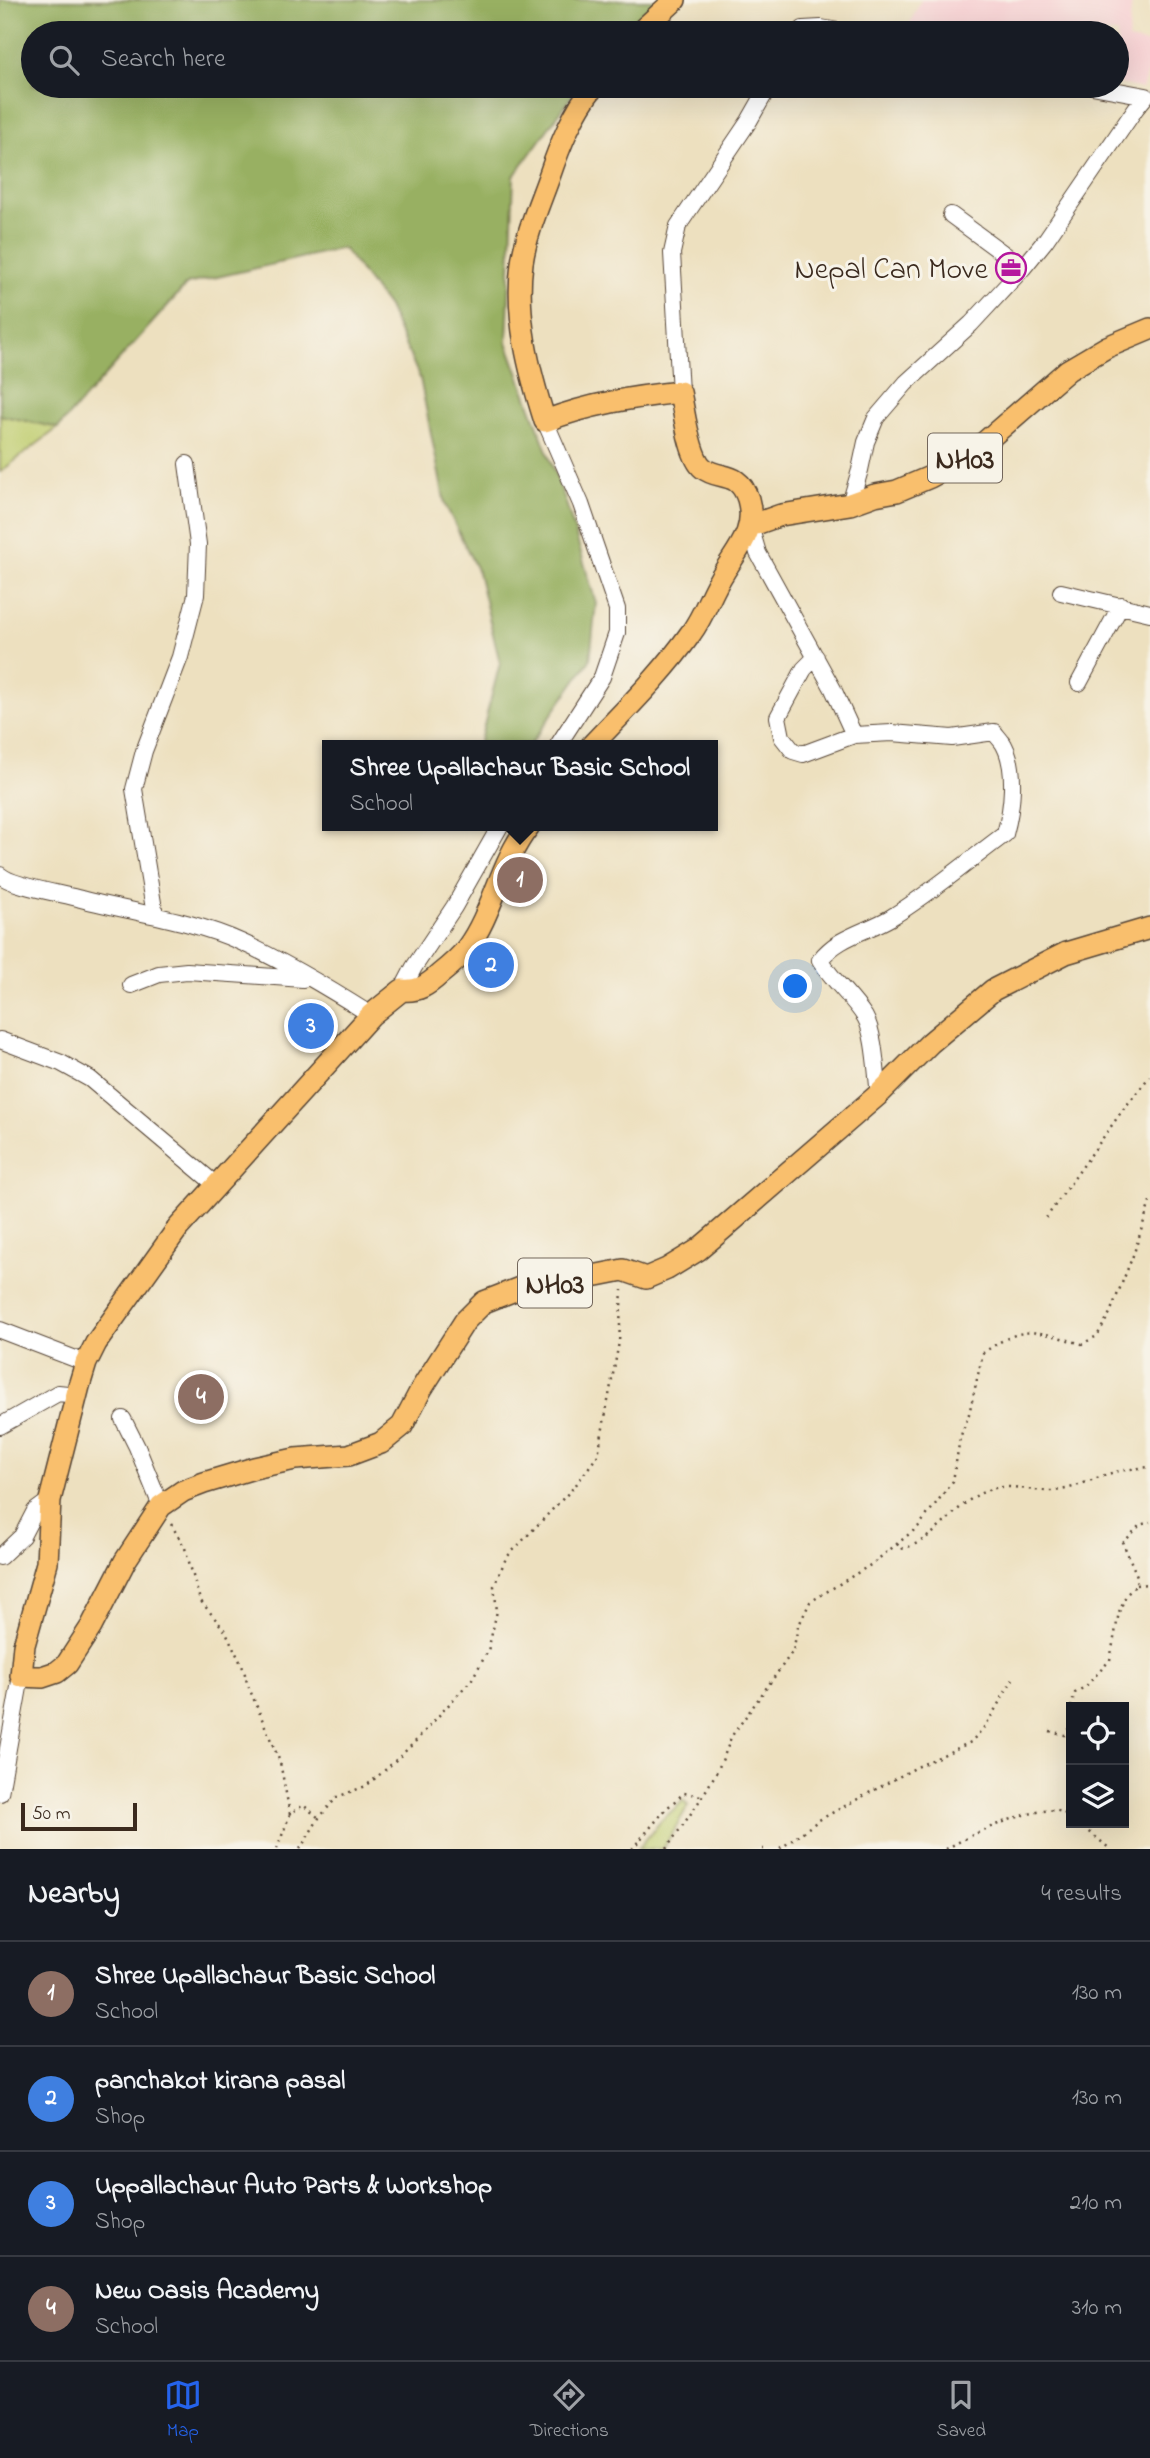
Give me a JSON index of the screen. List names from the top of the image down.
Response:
{
  "streets": {
    "main road": ["NH03"]
  },
  "places": {
    "office": ["Nepal Can Move"]
  },
  "scale_bar": "50 m",
  "page": {
    "search": "Search here",
    "popup": ["Shree Upallachaur Basic School", "School"],
    "pins": [
      "1",
      "2",
      "3",
      "4"
    ],
    "scale": "50 m",
    "heading": ["Nearby", "4 results"],
    "list": [
      {
        "mark": "1",
        "name": "Shree Upallachaur Basic School",
        "note": "School",
        "value": "130 m"
      },
      {
        "mark": "2",
        "name": "panchakot kirana pasal",
        "note": "Shop",
        "value": "130 m"
      },
      {
        "mark": "3",
        "name": "Uppallachaur Auto Parts & Workshop",
        "note": "Shop",
        "value": "210 m"
      },
      {
        "mark": "4",
        "name": "New Oasis Academy",
        "note": "School",
        "value": "310 m"
      }
    ],
    "nav": ["Map", "Directions", "Saved"]
  }
}
